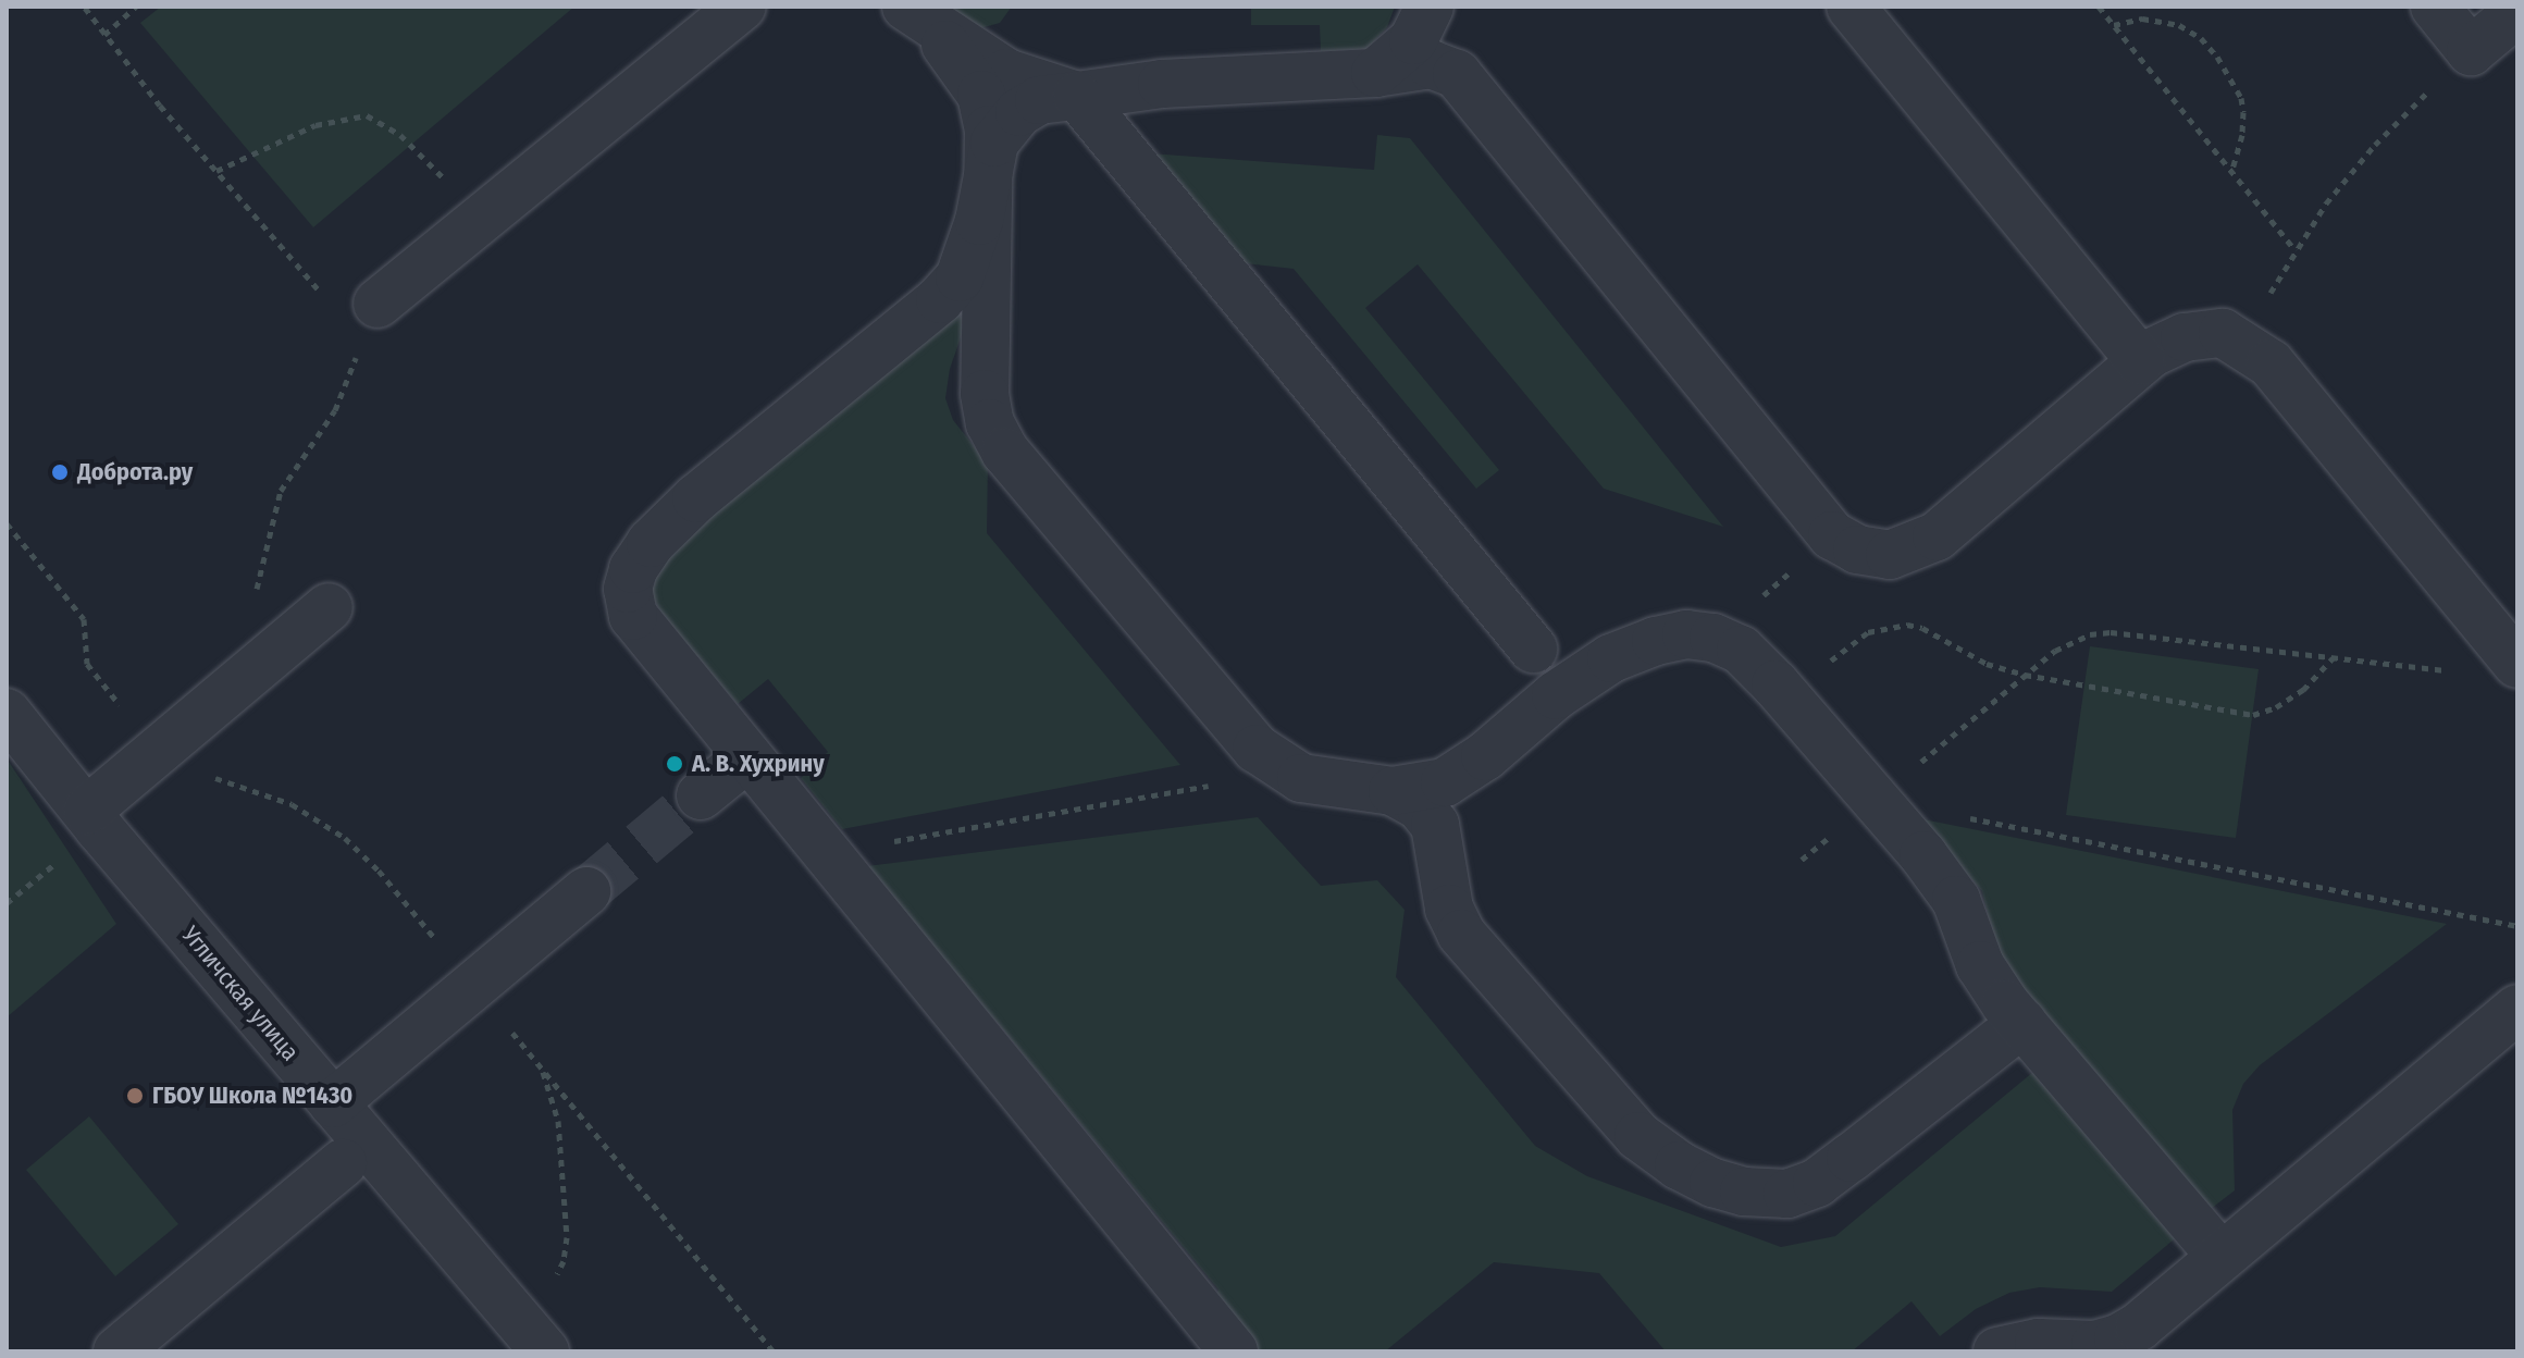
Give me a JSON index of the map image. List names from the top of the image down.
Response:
{
  "streets": {
    "street": ["Угличская улица"]
  },
  "places": ["Доброта.ру", "А. В. Хухрину", "ГБОУ Школа №1430"]
}
